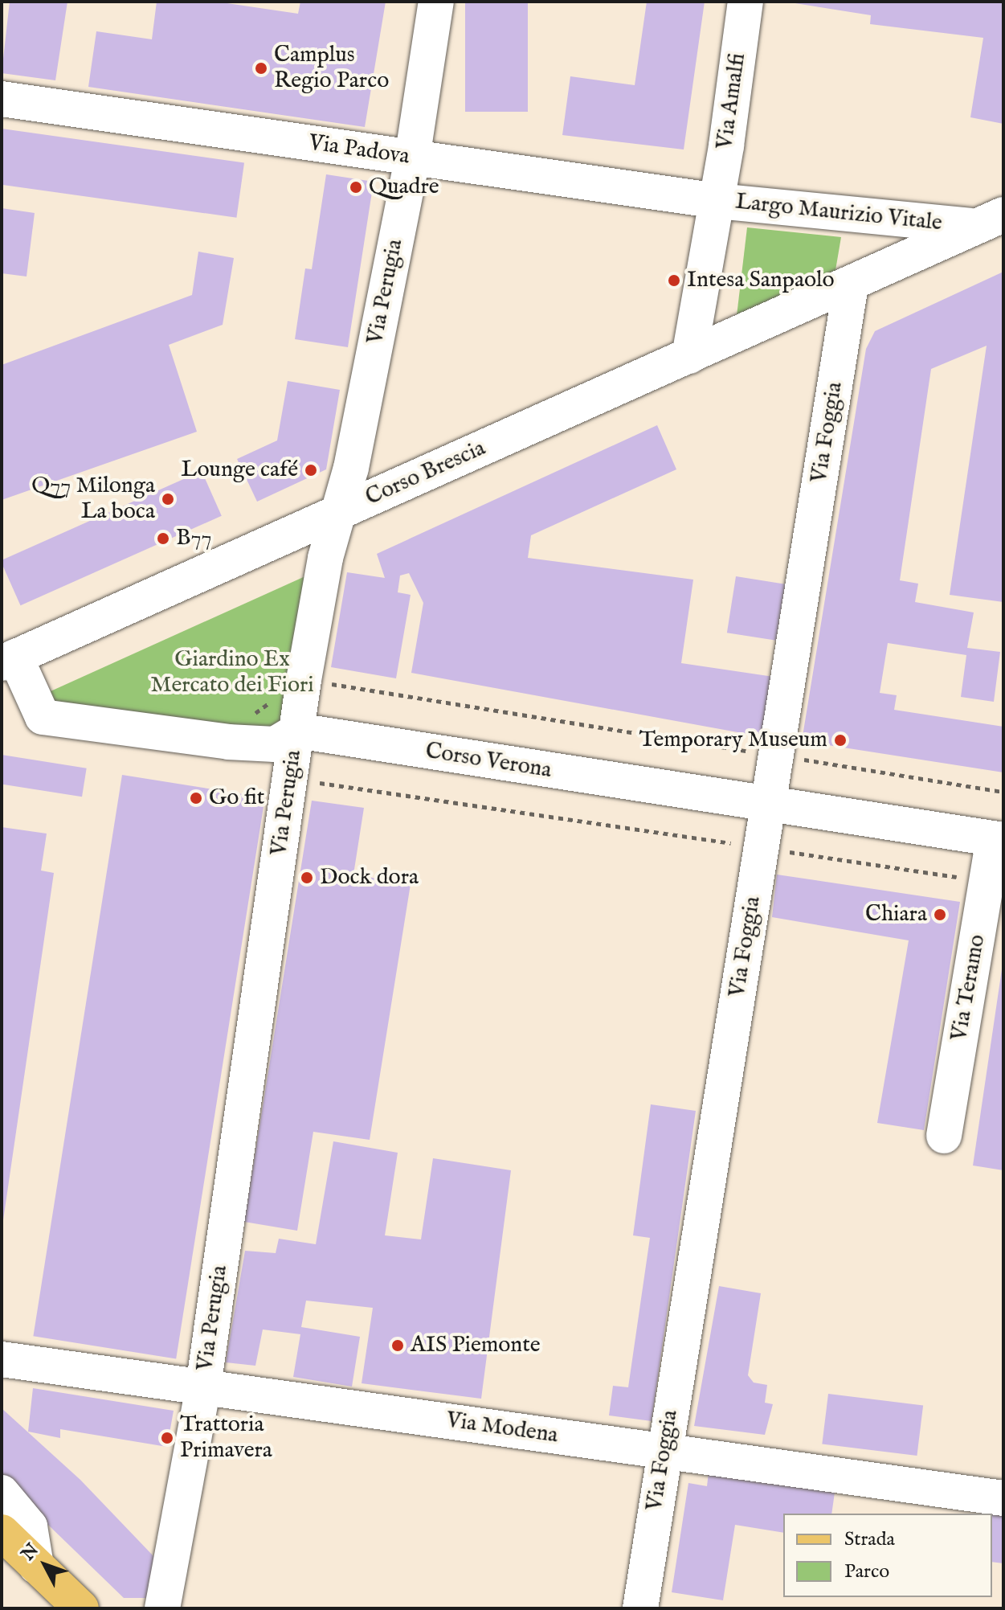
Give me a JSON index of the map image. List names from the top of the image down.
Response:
{
  "streets": {
    "street": [
      "Via Amalfi",
      "Via Padova",
      "Largo Maurizio Vitale",
      "Via Perugia",
      "Via Foggia",
      "Corso Brescia",
      "Corso Verona",
      "Via Teramo",
      "Via Modena"
    ]
  },
  "crossings": [
    ["Via Amalfi", "Via Padova"],
    ["Via Amalfi", "Largo Maurizio Vitale"],
    ["Via Padova", "Largo Maurizio Vitale"],
    ["Via Padova", "Via Perugia"],
    ["Largo Maurizio Vitale", "Via Foggia"],
    ["Largo Maurizio Vitale", "Corso Brescia"],
    ["Via Perugia", "Corso Brescia"],
    ["Via Perugia", "Corso Verona"],
    ["Via Perugia", "Via Modena"],
    ["Via Foggia", "Corso Brescia"],
    ["Via Foggia", "Corso Verona"],
    ["Via Foggia", "Via Modena"],
    ["Corso Verona", "Via Teramo"]
  ],
  "parks": ["Giardino Ex Mercato dei Fiori"],
  "places": [
    "Camplus Regio Parco",
    "Quadre",
    "Intesa Sanpaolo",
    "Lounge café",
    "Q77 Milonga La boca",
    "B77",
    "Temporary Museum",
    "Go fit",
    "Dock dora",
    "Chiara",
    "AIS Piemonte",
    "Trattoria Primavera"
  ],
  "legend": ["Strada", "Parco"],
  "north": "top left"
}
